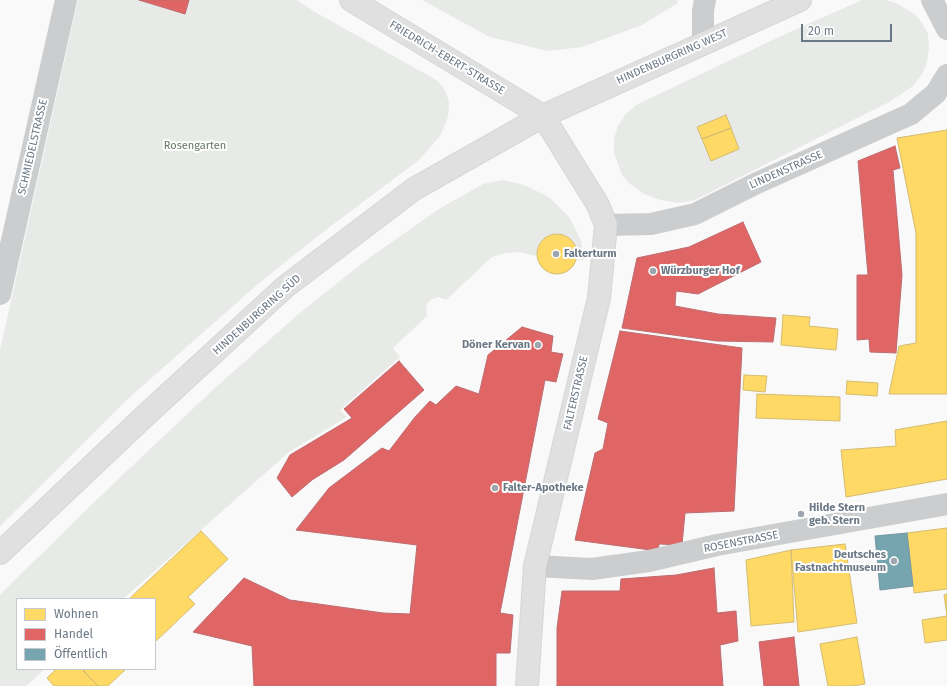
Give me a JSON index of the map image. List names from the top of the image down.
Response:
{
  "streets": {
    "main road": [
      "HINDENBURGRING WEST",
      "FRIEDRICH-EBERT-STRASSE",
      "HINDENBURGRING SÜD",
      "FALTERSTRASSE"
    ],
    "street": ["SCHMIEDELSTRASSE", "LINDENSTRASSE", "ROSENSTRASSE"]
  },
  "crossings": [
    ["HINDENBURGRING WEST", "FRIEDRICH-EBERT-STRASSE"],
    ["HINDENBURGRING WEST", "HINDENBURGRING SÜD"],
    ["HINDENBURGRING WEST", "FALTERSTRASSE"],
    ["FRIEDRICH-EBERT-STRASSE", "HINDENBURGRING SÜD"],
    ["FRIEDRICH-EBERT-STRASSE", "FALTERSTRASSE"],
    ["LINDENSTRASSE", "FALTERSTRASSE"],
    ["HINDENBURGRING SÜD", "FALTERSTRASSE"],
    ["FALTERSTRASSE", "ROSENSTRASSE"]
  ],
  "parks": ["Rosengarten"],
  "places": [
    "Falterturm",
    "Würzburger Hof",
    "Döner Kervan",
    "Falter-Apotheke",
    "Hilde Stern geb. Stern",
    "Deutsches Fastnachtmuseum"
  ],
  "legend": ["Wohnen", "Handel", "Öffentlich"],
  "scale_bar": "20 m"
}
